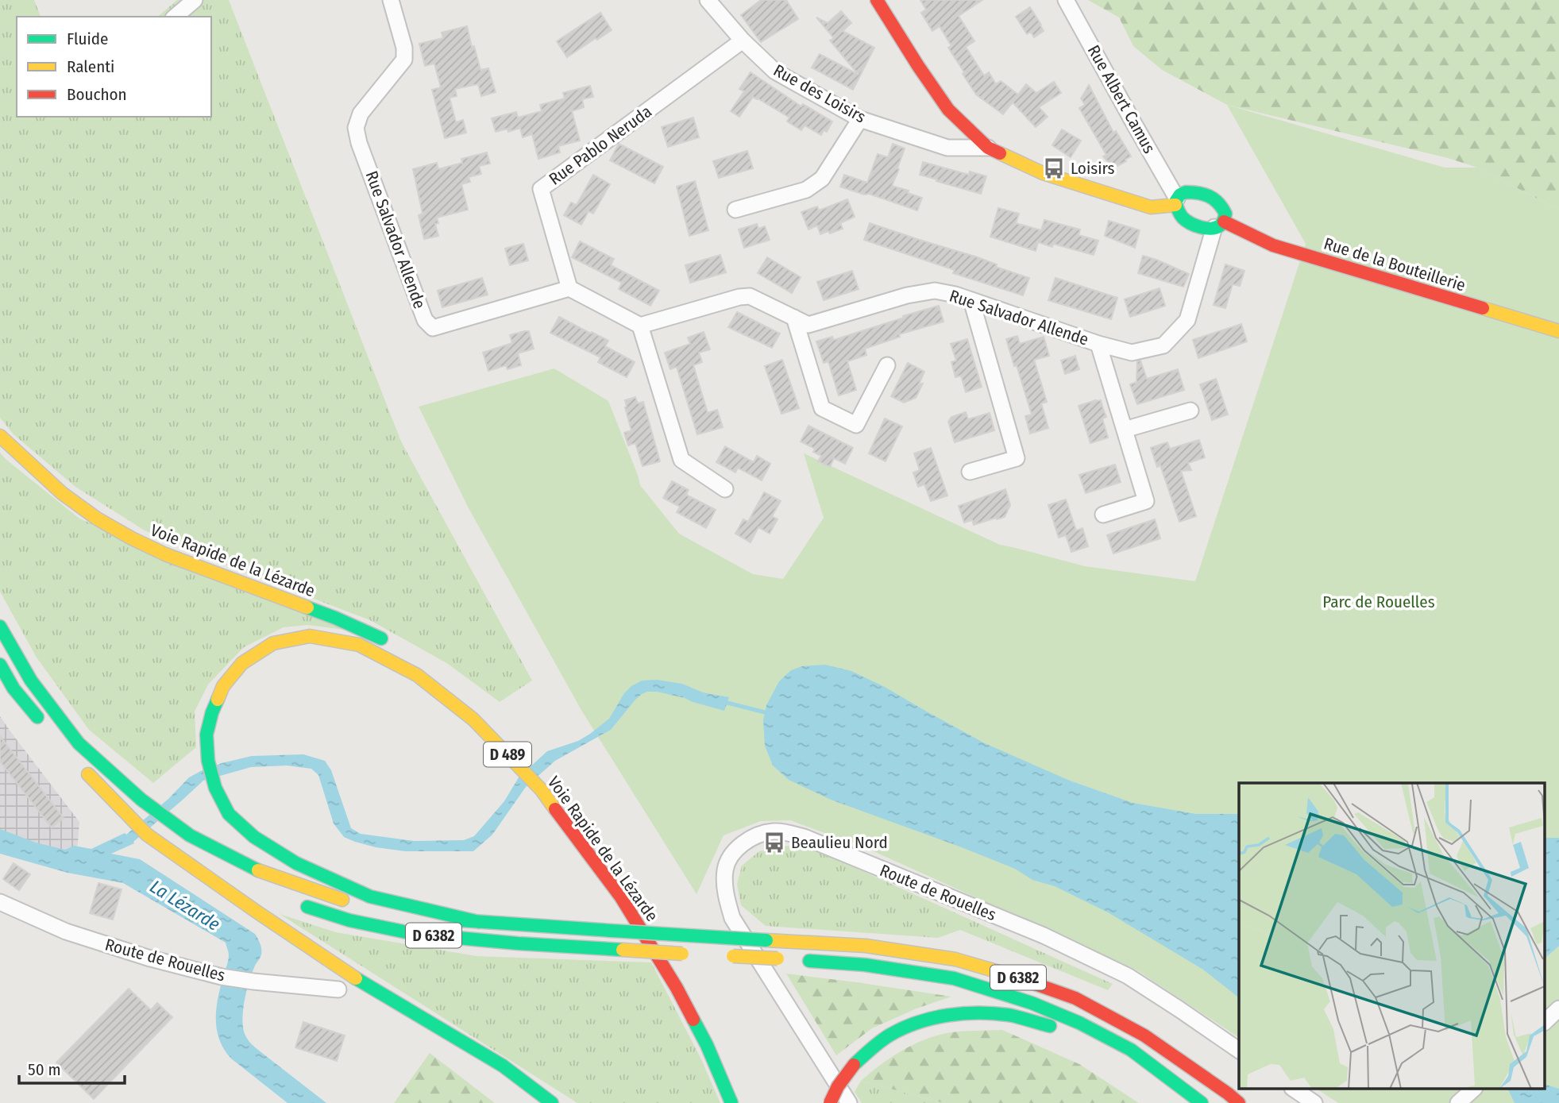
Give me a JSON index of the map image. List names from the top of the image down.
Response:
{
  "streets": {
    "main road": [
      "Rue de la Bouteillerie",
      "Voie Rapide de la Lézarde",
      "D 489",
      "D 6382"
    ],
    "street": [
      "Rue des Loisirs",
      "Rue Albert Camus",
      "Rue Pablo Neruda",
      "Rue Salvador Allende",
      "Route de Rouelles"
    ]
  },
  "crossings": [
    ["Rue des Loisirs", "Rue Pablo Neruda"],
    ["Rue Albert Camus", "Rue Salvador Allende"],
    ["Rue Albert Camus", "Rue de la Bouteillerie"],
    ["Rue Pablo Neruda", "Rue Salvador Allende"],
    ["Rue Salvador Allende", "Rue de la Bouteillerie"],
    ["Voie Rapide de la Lézarde", "D 6382"]
  ],
  "water": ["La Lézarde"],
  "parks": ["Parc de Rouelles"],
  "places": {
    "bus stop": ["Loisirs", "Beaulieu Nord"]
  },
  "legend": ["Fluide", "Ralenti", "Bouchon"],
  "scale_bar": "50 m"
}
